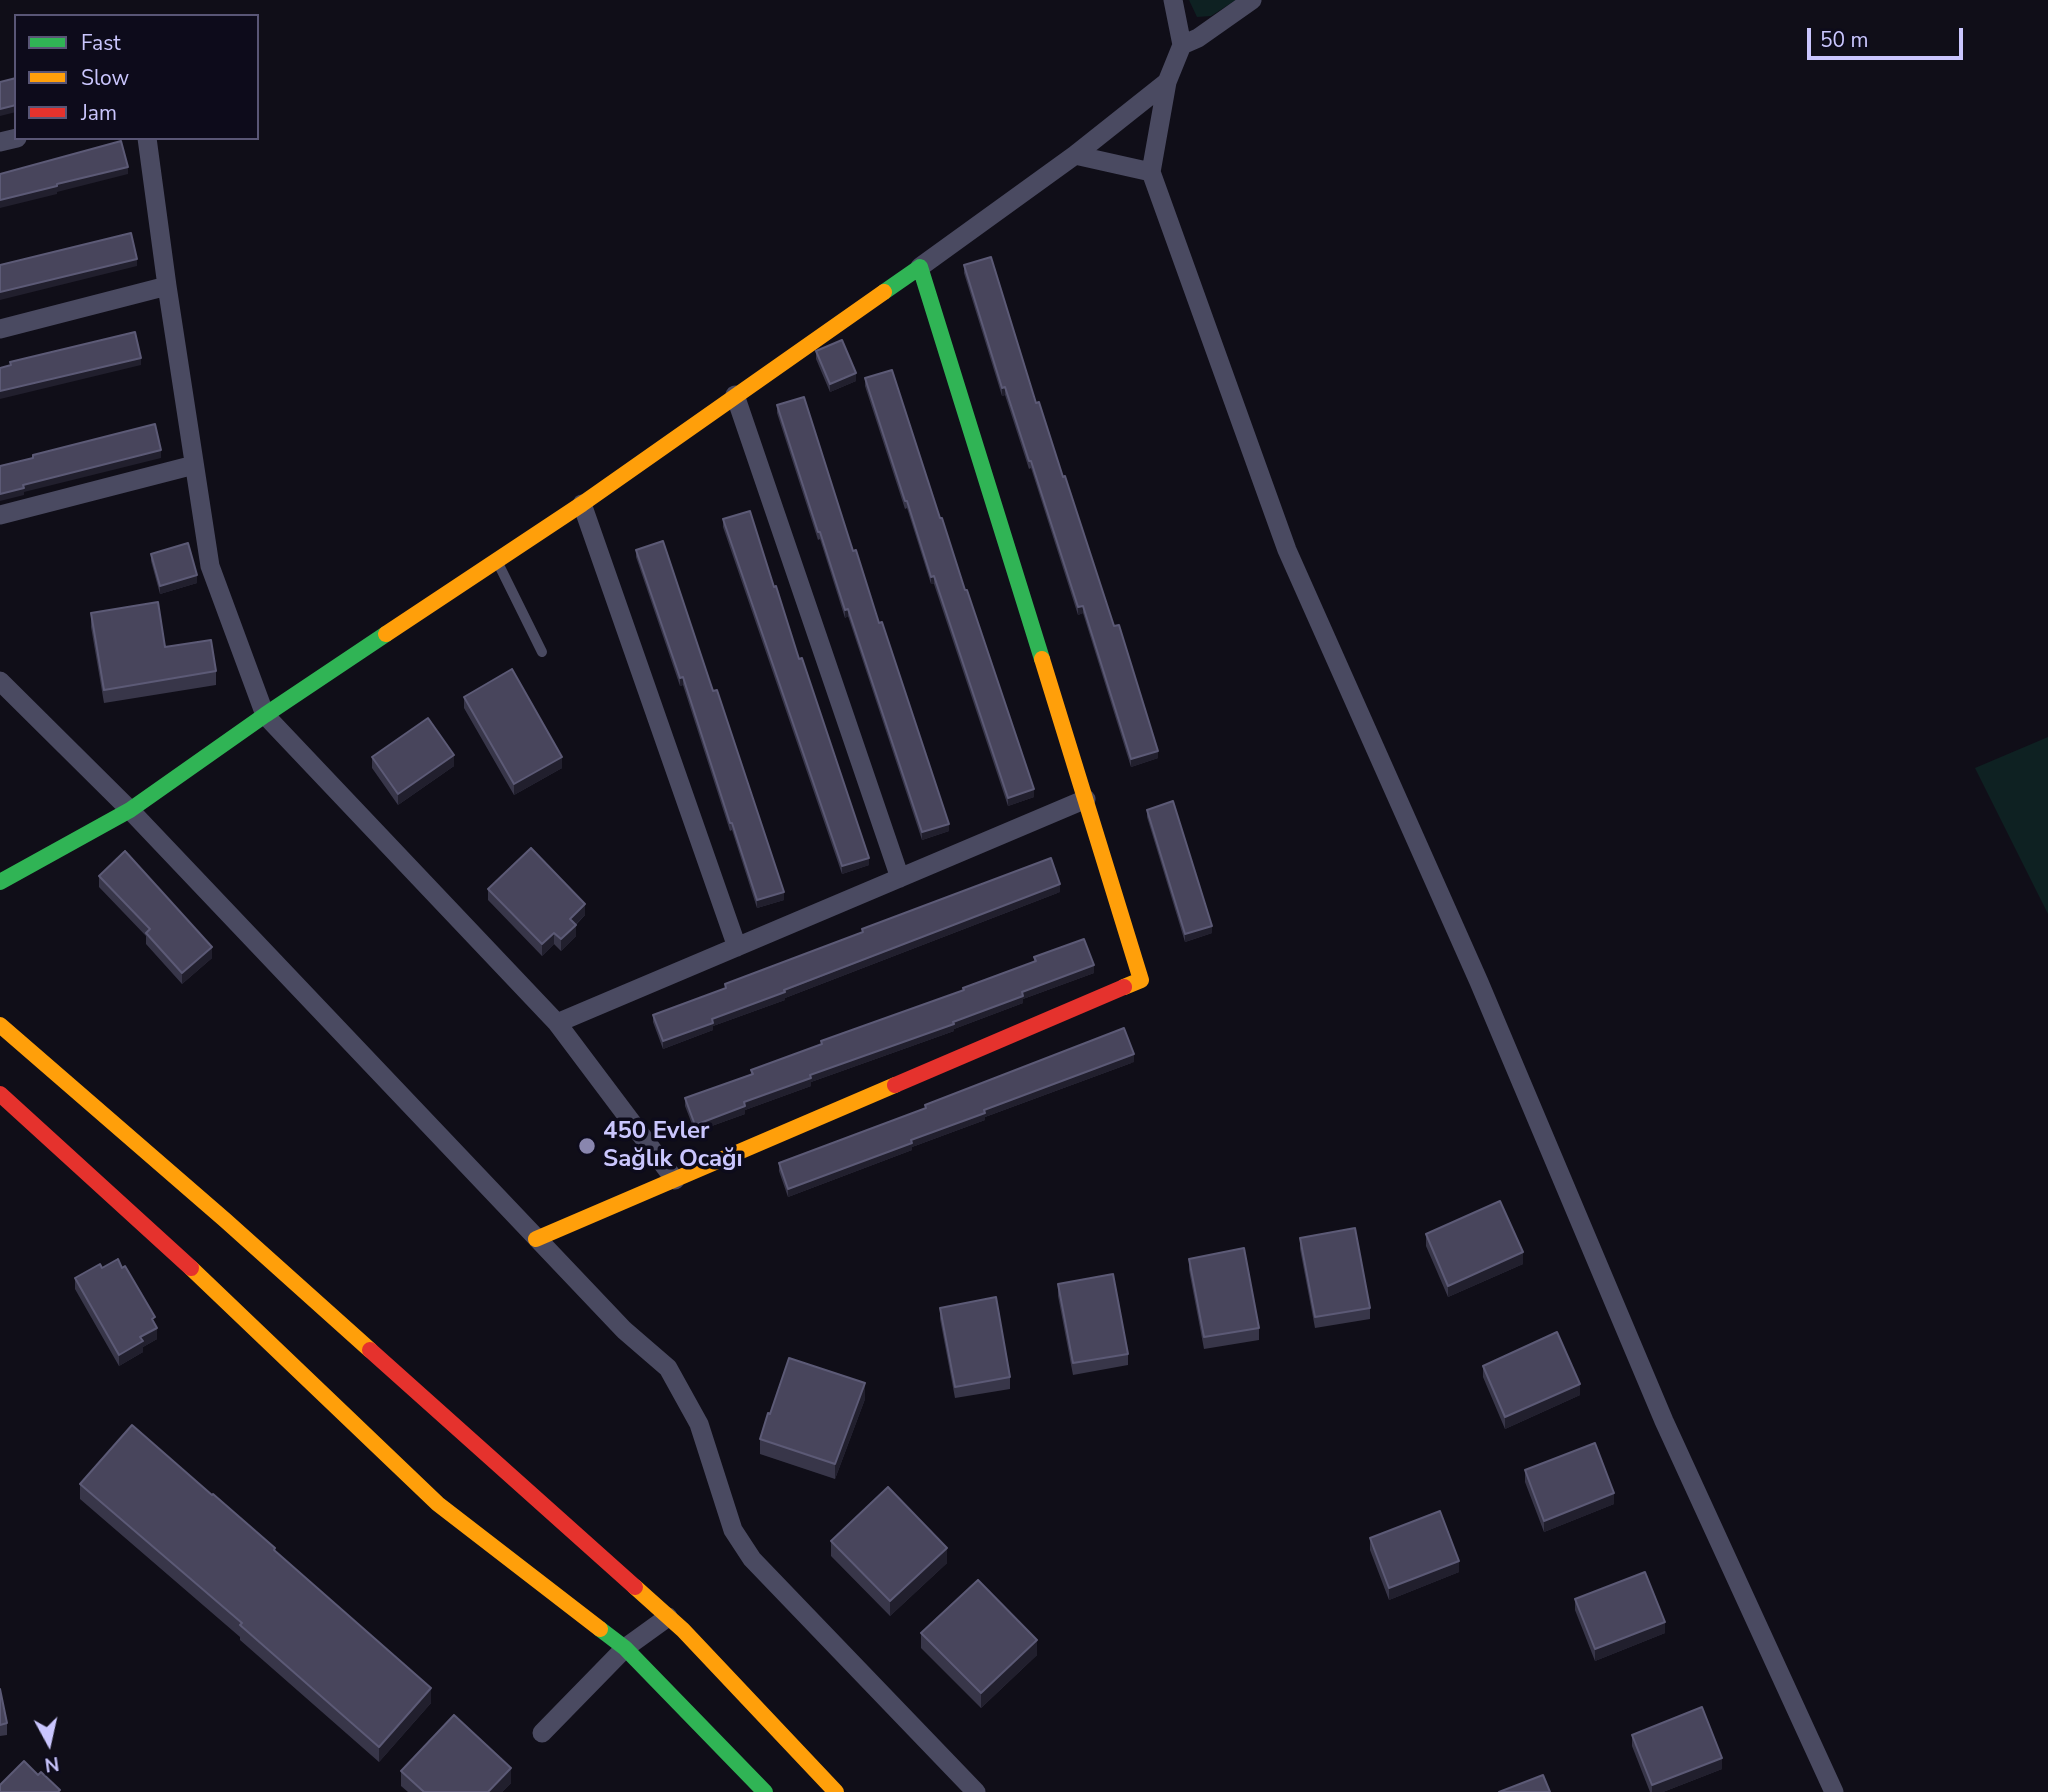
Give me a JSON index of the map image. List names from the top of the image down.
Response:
{
  "places": ["450 Evler Sağlık Ocağı"],
  "legend": ["Fast", "Slow", "Jam"],
  "scale_bar": "50 m",
  "north": "bottom"
}
